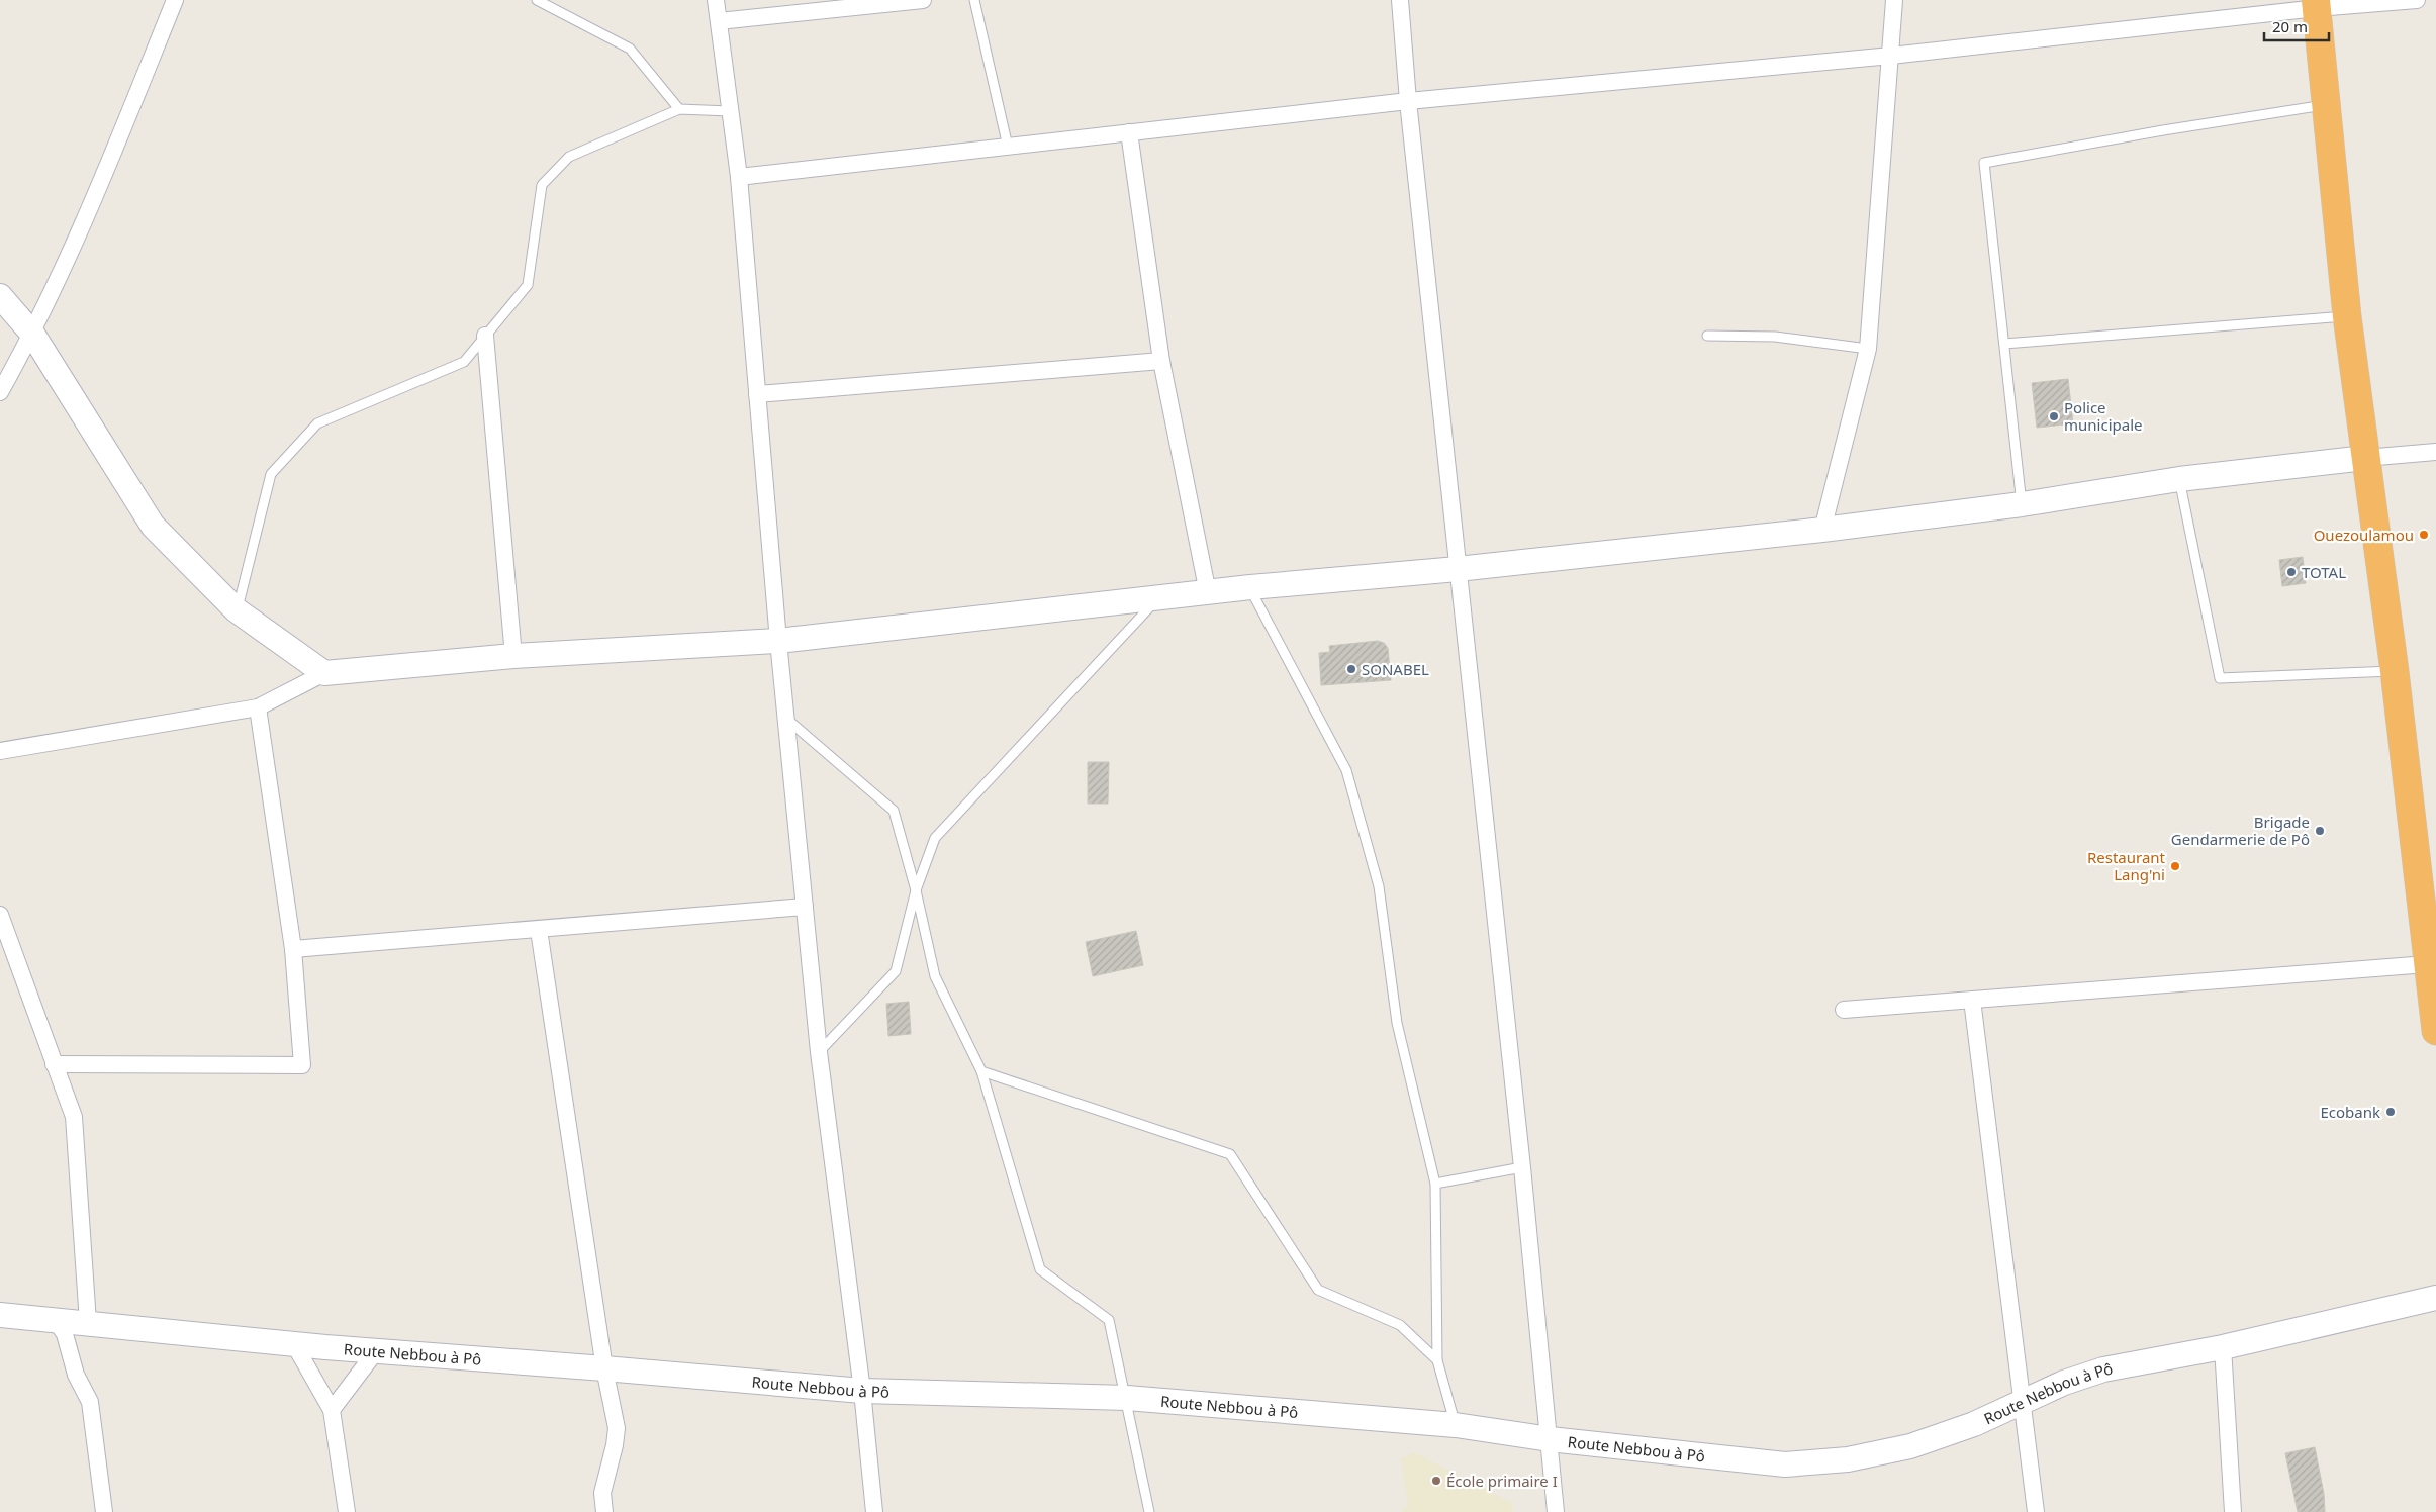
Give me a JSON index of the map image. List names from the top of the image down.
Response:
{
  "streets": {
    "street": ["Route Nebbou à Pô"]
  },
  "places": [
    "Police municipale",
    "Ouezoulamou",
    "TOTAL",
    "SONABEL",
    "Brigade Gendarmerie de Pô",
    "Restaurant Lang'ni",
    "Ecobank",
    "École primaire I"
  ],
  "scale_bar": "20 m"
}
